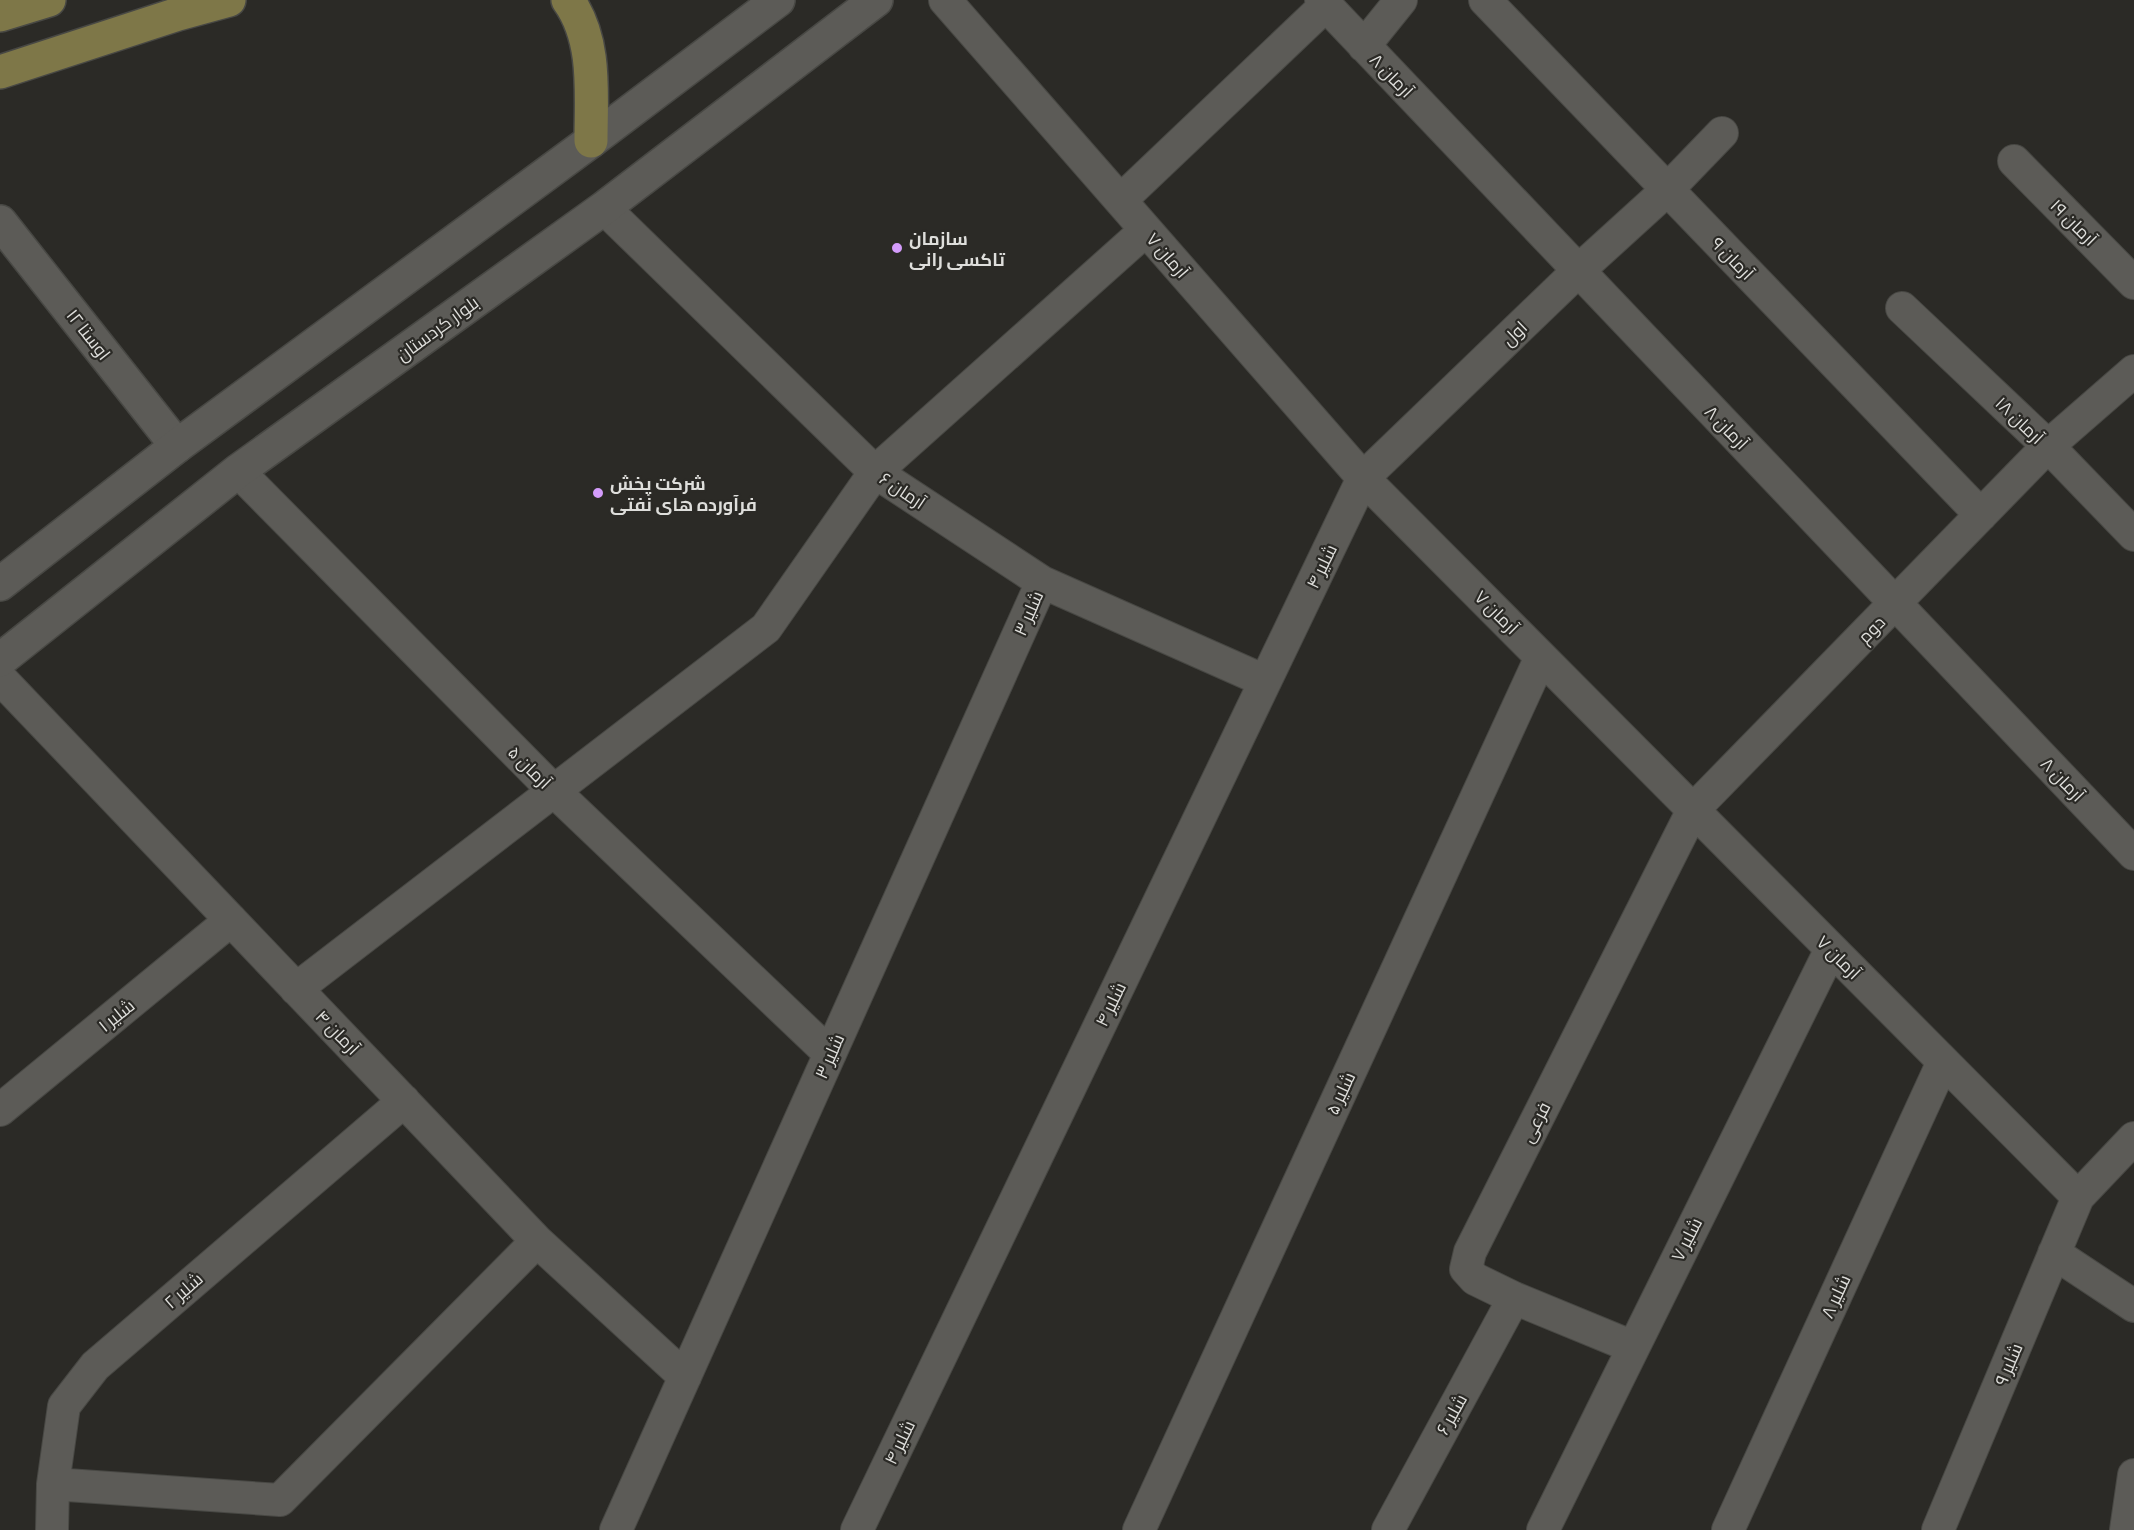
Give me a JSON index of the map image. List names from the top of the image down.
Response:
{
  "streets": {
    "main road": ["بلوار کردستان", "اوستا ۱۲"],
    "street": [
      "آرمان ۸",
      "آرمان ۱۹",
      "آرمان ۷",
      "آرمان ۹",
      "اول",
      "آرمان ۱۸",
      "آرمان ۶",
      "شلیر ۴",
      "شلیر ۳",
      "دوم",
      "آرمان ۵",
      "شلیر ۱",
      "آرمان ۴",
      "شلیر ۵",
      "فرعی",
      "شلیر ۷",
      "شلیر ۲",
      "شلیر ۸",
      "شلیر ۹",
      "شلیر ۶"
    ]
  },
  "crossings": [
    ["آرمان ۸", "اول"],
    ["آرمان ۸", "دوم"],
    ["آرمان ۷", "اول"],
    ["آرمان ۷", "شلیر ۴"],
    ["آرمان ۷", "دوم"],
    ["آرمان ۷", "شلیر ۵"],
    ["آرمان ۷", "فرعی"],
    ["آرمان ۷", "شلیر ۷"],
    ["آرمان ۷", "شلیر ۸"],
    ["آرمان ۷", "شلیر ۹"],
    ["آرمان ۹", "اول"],
    ["آرمان ۹", "دوم"],
    ["بلوار کردستان", "آرمان ۶"],
    ["بلوار کردستان", "آرمان ۵"],
    ["اول", "شلیر ۴"],
    ["آرمان ۱۸", "دوم"],
    ["آرمان ۶", "شلیر ۴"],
    ["آرمان ۶", "شلیر ۳"],
    ["شلیر ۳", "آرمان ۵"],
    ["شلیر ۳", "آرمان ۴"],
    ["دوم", "فرعی"],
    ["شلیر ۱", "آرمان ۴"],
    ["آرمان ۴", "شلیر ۲"],
    ["فرعی", "شلیر ۷"],
    ["فرعی", "شلیر ۶"]
  ],
  "places": ["سازمان تاکسی رانی", "شرکت پخش فرآورده های نفتی"]
}
